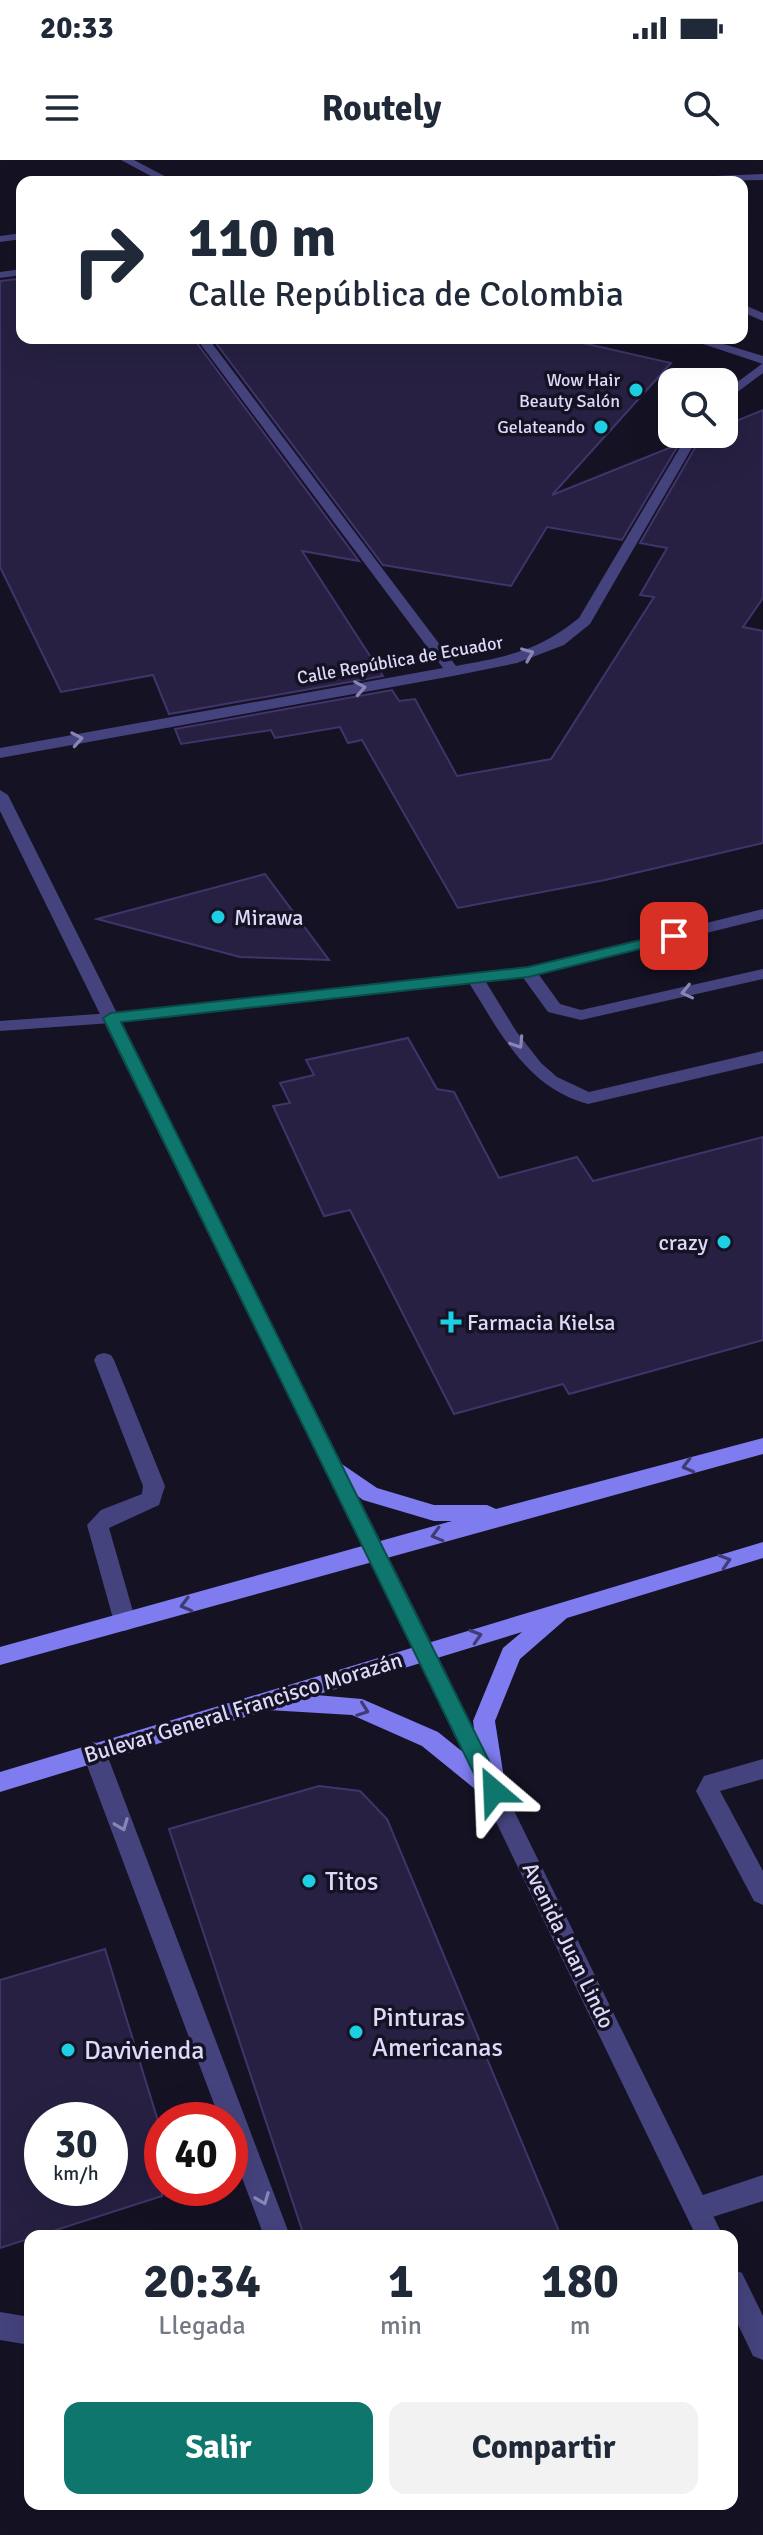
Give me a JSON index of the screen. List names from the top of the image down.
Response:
{
  "streets": {
    "main road": ["Bulevar General Francisco Morazán"],
    "street": ["Calle República de Ecuador", "Avenida Juan Lindo"]
  },
  "crossings": [
    ["Bulevar General Francisco Morazán", "Avenida Juan Lindo"]
  ],
  "one_way": ["Calle República de Ecuador"],
  "places": {
    "other": [
      "Wow Hair Beauty Salón",
      "Gelateando",
      "Mirawa",
      "crazy",
      "Titos",
      "Pinturas Americanas",
      "Davivienda"
    ],
    "health": ["Farmacia Kielsa"]
  },
  "page": {
    "status": "20:33",
    "header": "Routely",
    "turn": ["110 m", "Calle República de Colombia"],
    "speed": "30 km/h",
    "limit": "40",
    "eta": [
      "20:34",
      "Llegada",
      "1",
      "min",
      "180",
      "m"
    ],
    "buttons": ["Salir", "Compartir"]
  }
}
